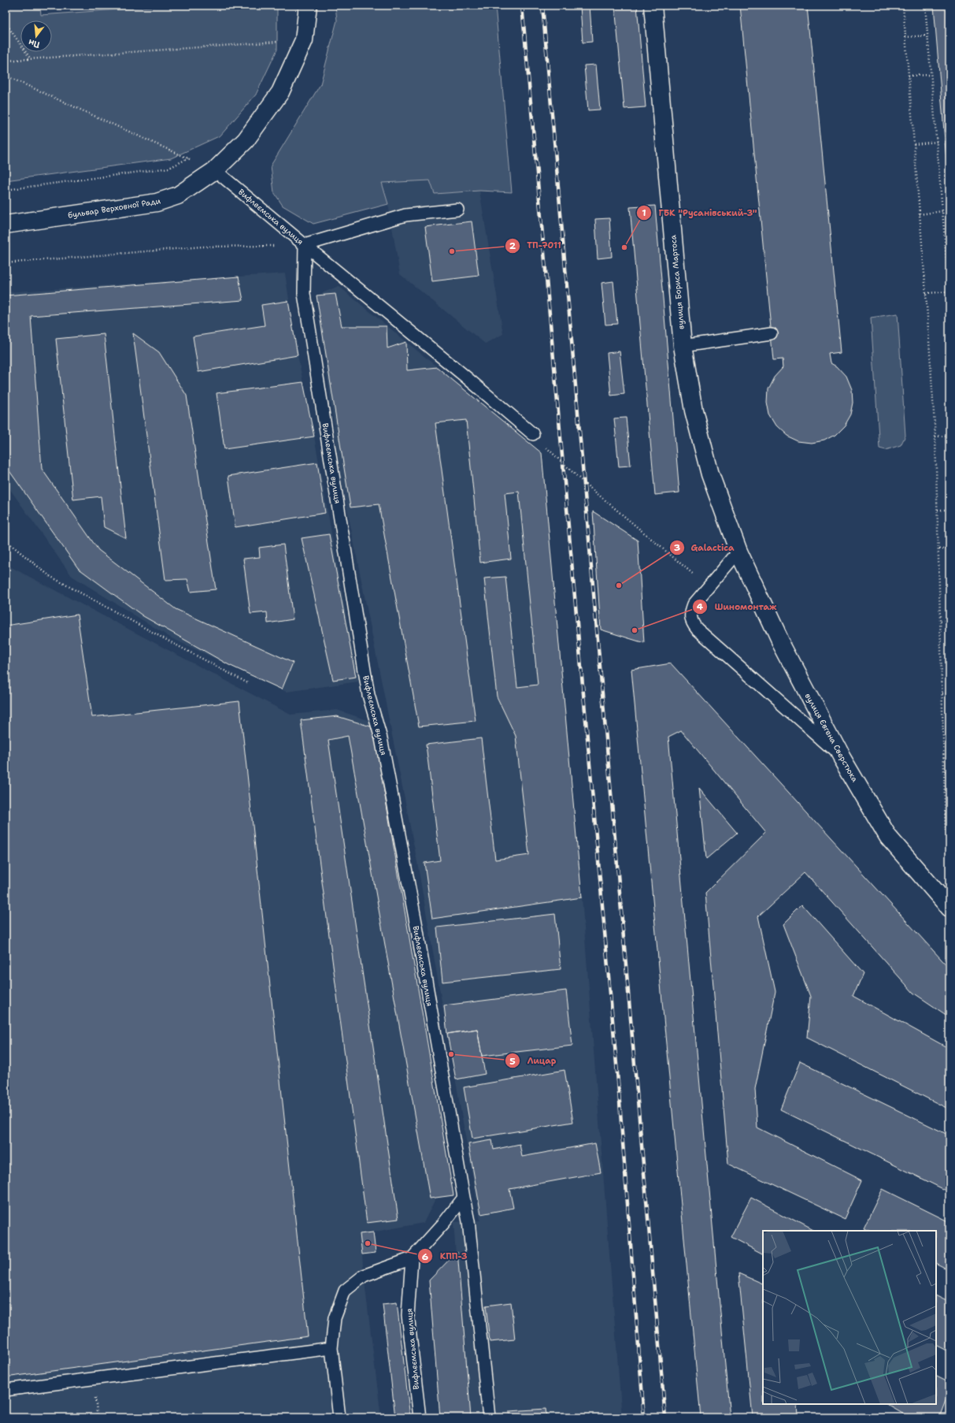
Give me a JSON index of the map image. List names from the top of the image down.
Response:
{
  "streets": {
    "main road": ["бульвар Верховної Ради", "вулиця Бориса Мартоса", "вулиця Євгена Сверстюка"],
    "lane": ["Вифлеємська вулиця"]
  },
  "crossings": [
    ["бульвар Верховної Ради", "Вифлеємська вулиця"],
    ["вулиця Бориса Мартоса", "вулиця Євгена Сверстюка"]
  ],
  "places": [
    "ГБК \"Русанівський-3\"",
    "ТП-7011",
    "Galactica",
    "Шиномонтаж",
    "Лицар",
    "КПП-3"
  ],
  "north": "bottom"
}
